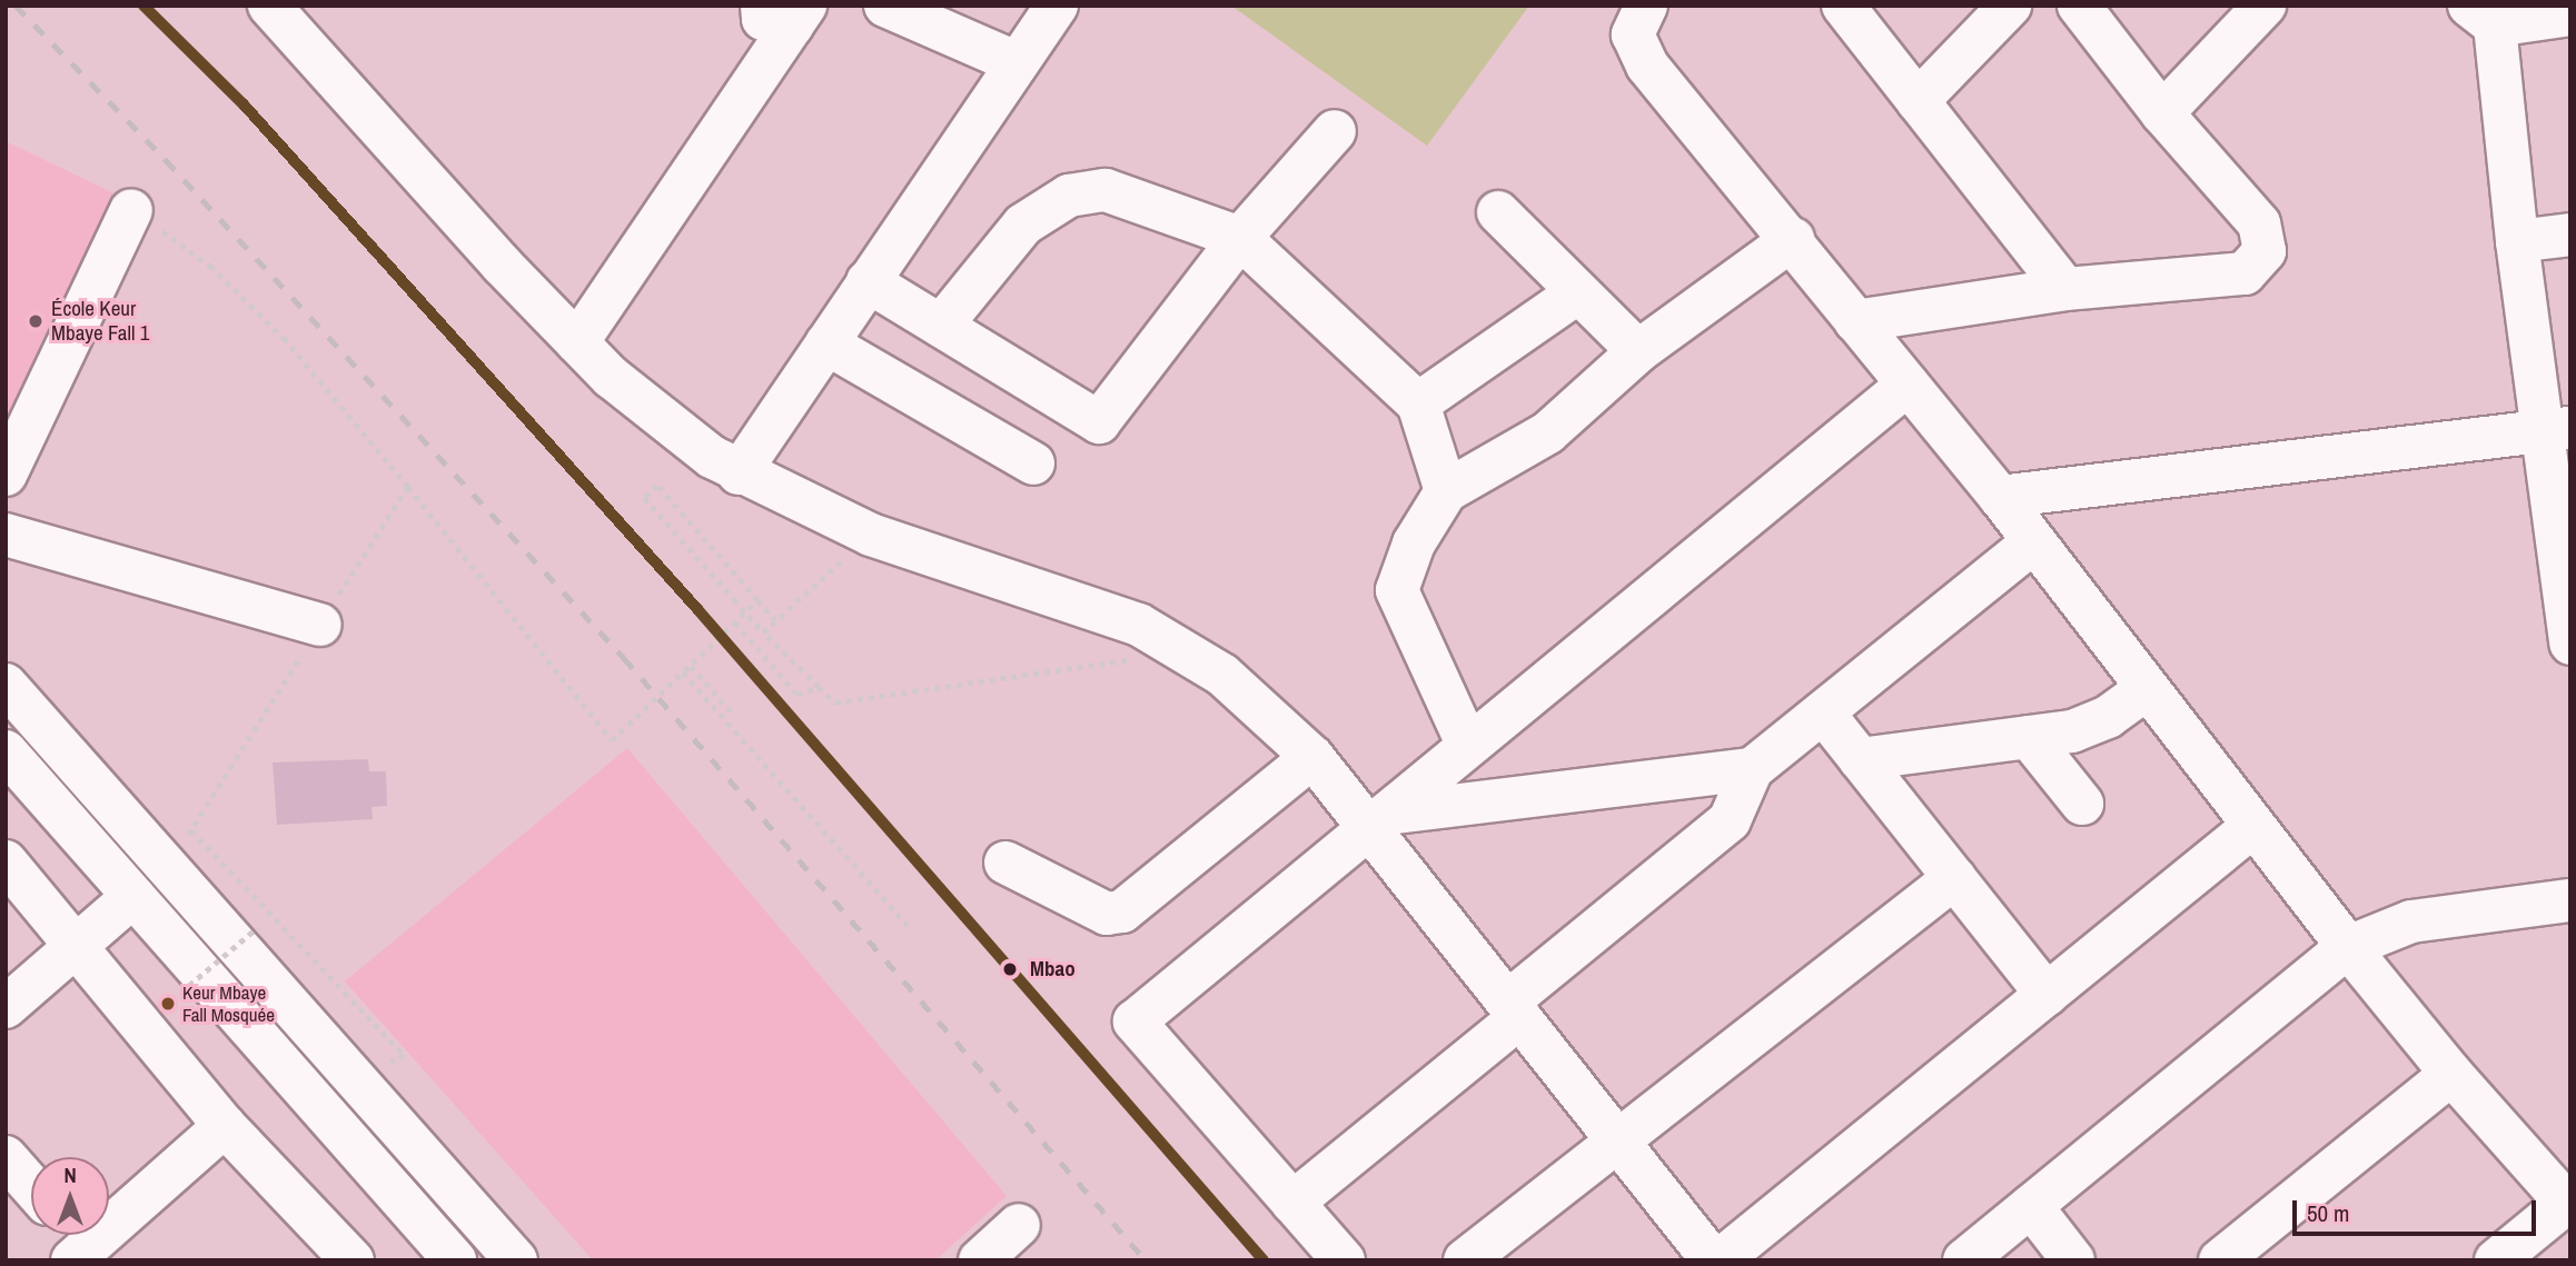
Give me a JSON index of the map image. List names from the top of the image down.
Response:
{
  "places": ["École Keur Mbaye Fall 1", "Mbao", "Keur Mbaye Fall Mosquée"],
  "scale_bar": "50 m",
  "north": "top"
}
